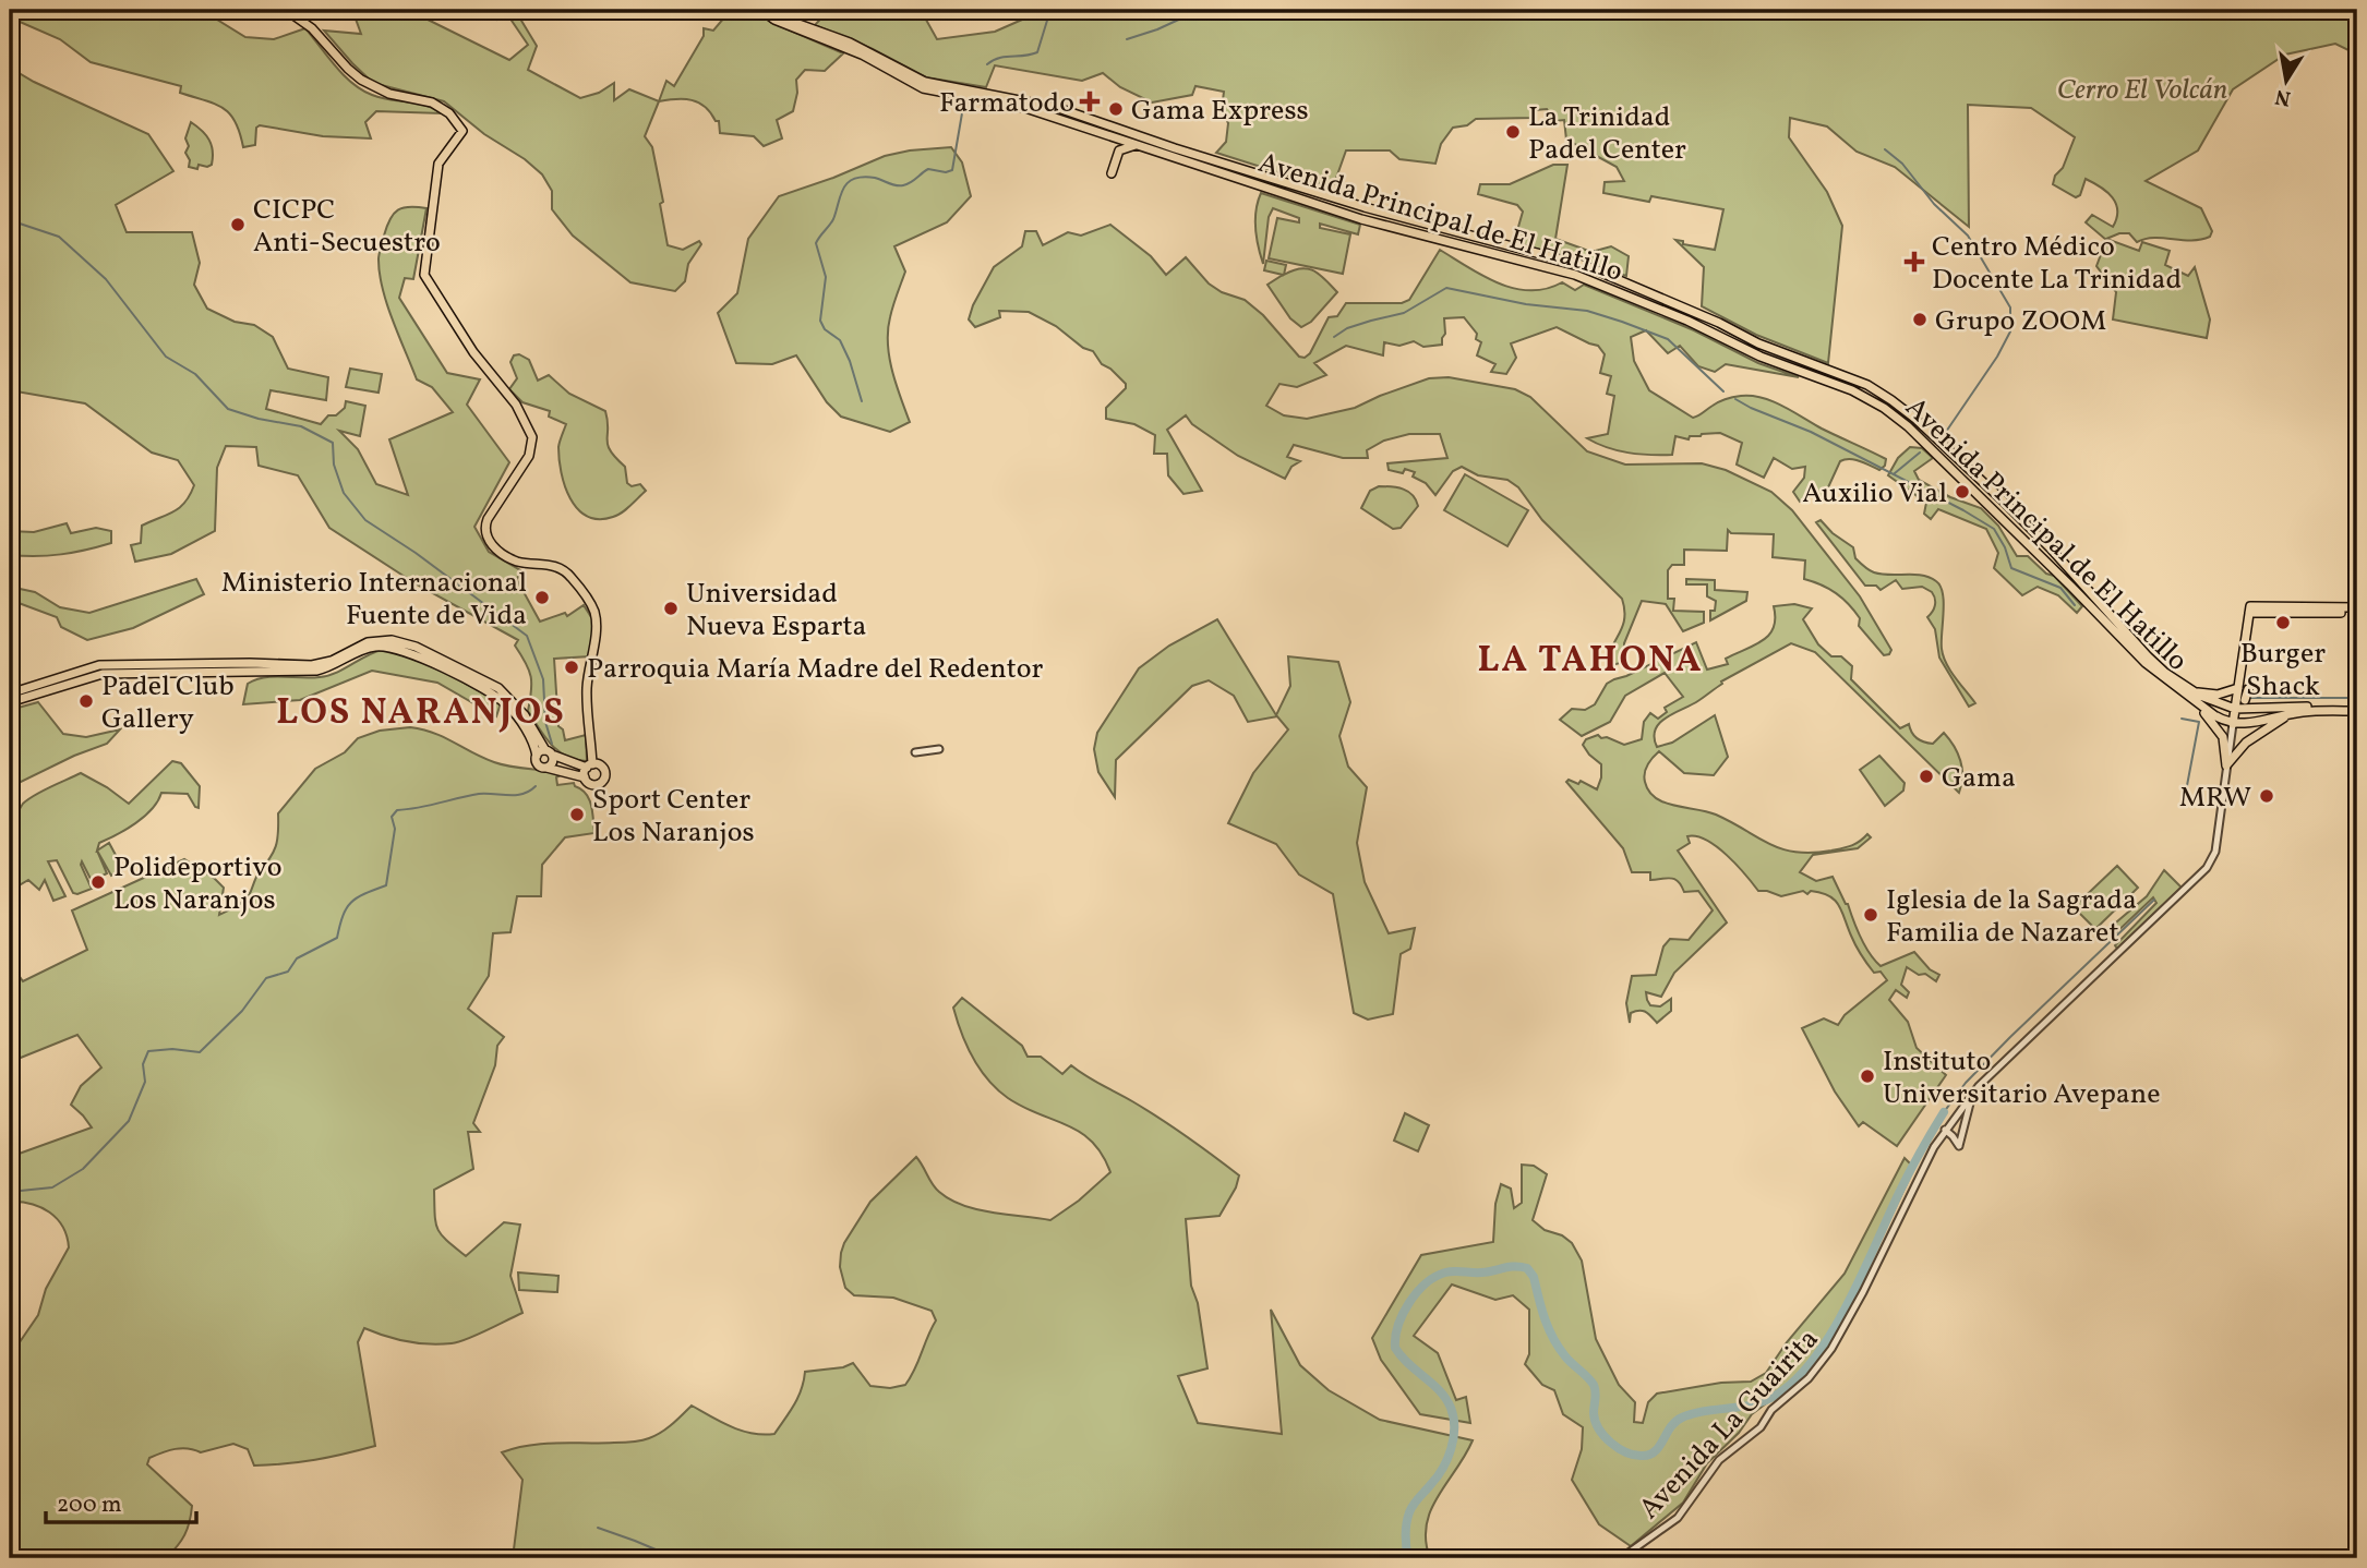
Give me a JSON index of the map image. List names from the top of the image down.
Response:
{
  "streets": {
    "main road": ["Avenida Principal de El Hatillo", "Avenida La Guairita"]
  },
  "crossings": [
    ["Avenida Principal de El Hatillo", "Avenida La Guairita"]
  ],
  "districts": ["LA TAHONA", "LOS NARANJOS"],
  "parks": ["Cerro El Volcán"],
  "places": {
    "health": ["Farmatodo", "Centro Médico Docente La Trinidad"],
    "other": [
      "Gama Express",
      "La Trinidad Padel Center",
      "CICPC Anti-Secuestro",
      "Grupo ZOOM",
      "Auxilio Vial",
      "Ministerio Internacional Fuente de Vida",
      "Universidad Nueva Esparta",
      "Burger Shack",
      "Parroquia María Madre del Redentor",
      "Padel Club Gallery",
      "Gama",
      "MRW",
      "Sport Center Los Naranjos",
      "Polideportivo Los Naranjos",
      "Iglesia de la Sagrada Familia de Nazaret",
      "Instituto Universitario Avepane"
    ]
  },
  "scale_bar": "200 m",
  "north": "bottom"
}
